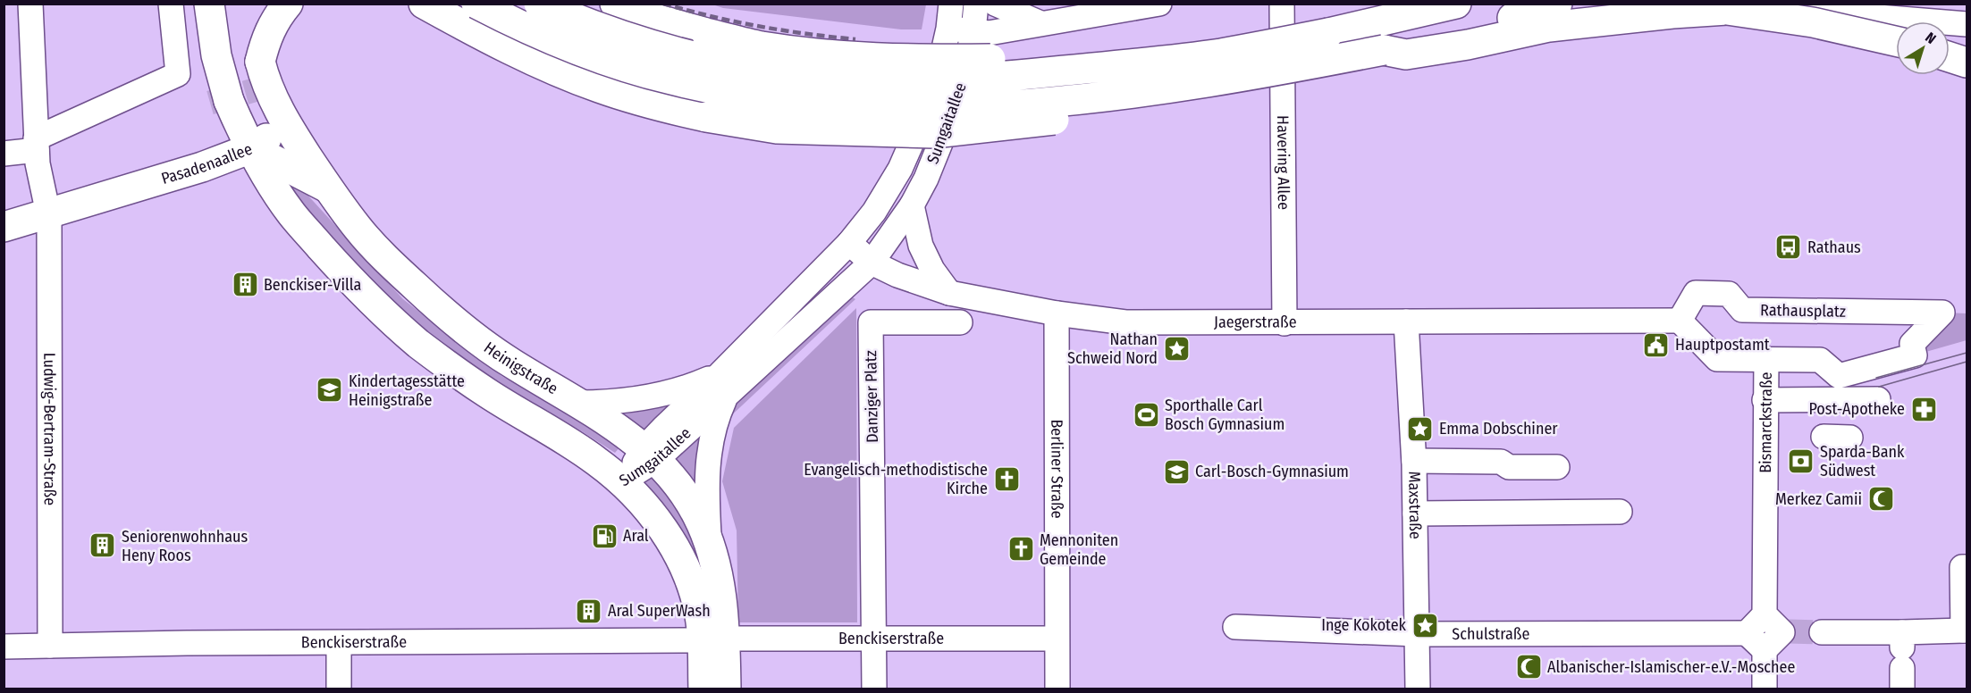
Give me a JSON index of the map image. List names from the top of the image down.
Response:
{
  "streets": {
    "main road": ["Pasadenaallee", "Heinigstraße"],
    "street": [
      "Sumgaitallee",
      "Havering Allee",
      "Rathausplatz",
      "Jaegerstraße",
      "Danziger Platz",
      "Bismarckstraße",
      "Ludwig-Bertram-Straße",
      "Berliner Straße",
      "Maxstraße",
      "Schulstraße",
      "Benckiserstraße"
    ]
  },
  "crossings": [
    ["Sumgaitallee", "Jaegerstraße"],
    ["Sumgaitallee", "Heinigstraße"],
    ["Havering Allee", "Jaegerstraße"],
    ["Pasadenaallee", "Heinigstraße"],
    ["Pasadenaallee", "Ludwig-Bertram-Straße"],
    ["Rathausplatz", "Jaegerstraße"],
    ["Rathausplatz", "Bismarckstraße"],
    ["Jaegerstraße", "Berliner Straße"],
    ["Jaegerstraße", "Maxstraße"],
    ["Heinigstraße", "Benckiserstraße"],
    ["Danziger Platz", "Benckiserstraße"],
    ["Ludwig-Bertram-Straße", "Benckiserstraße"],
    ["Berliner Straße", "Benckiserstraße"],
    ["Maxstraße", "Schulstraße"]
  ],
  "places": {
    "bus stop": ["Rathaus"],
    "building": ["Benckiser-Villa", "Seniorenwohnhaus Heny Roos", "Aral SuperWash"],
    "public building": ["Hauptpostamt"],
    "place": ["Nathan Schweid Nord", "Emma Dobschiner", "Inge Kokotek"],
    "school or university": ["Kindertagesstätte Heinigstraße", "Carl-Bosch-Gymnasium"],
    "pharmacy": ["Post-Apotheke"],
    "sports": ["Sporthalle Carl Bosch Gymnasium"],
    "bank": ["Sparda-Bank Südwest"],
    "church": ["Evangelisch-methodistische Kirche", "Mennoniten Gemeinde"],
    "mosque": ["Merkez Camii", "Albanischer-Islamischer-e.V.-Moschee"],
    "fuel station": ["Aral"]
  },
  "north": "top right"
}
